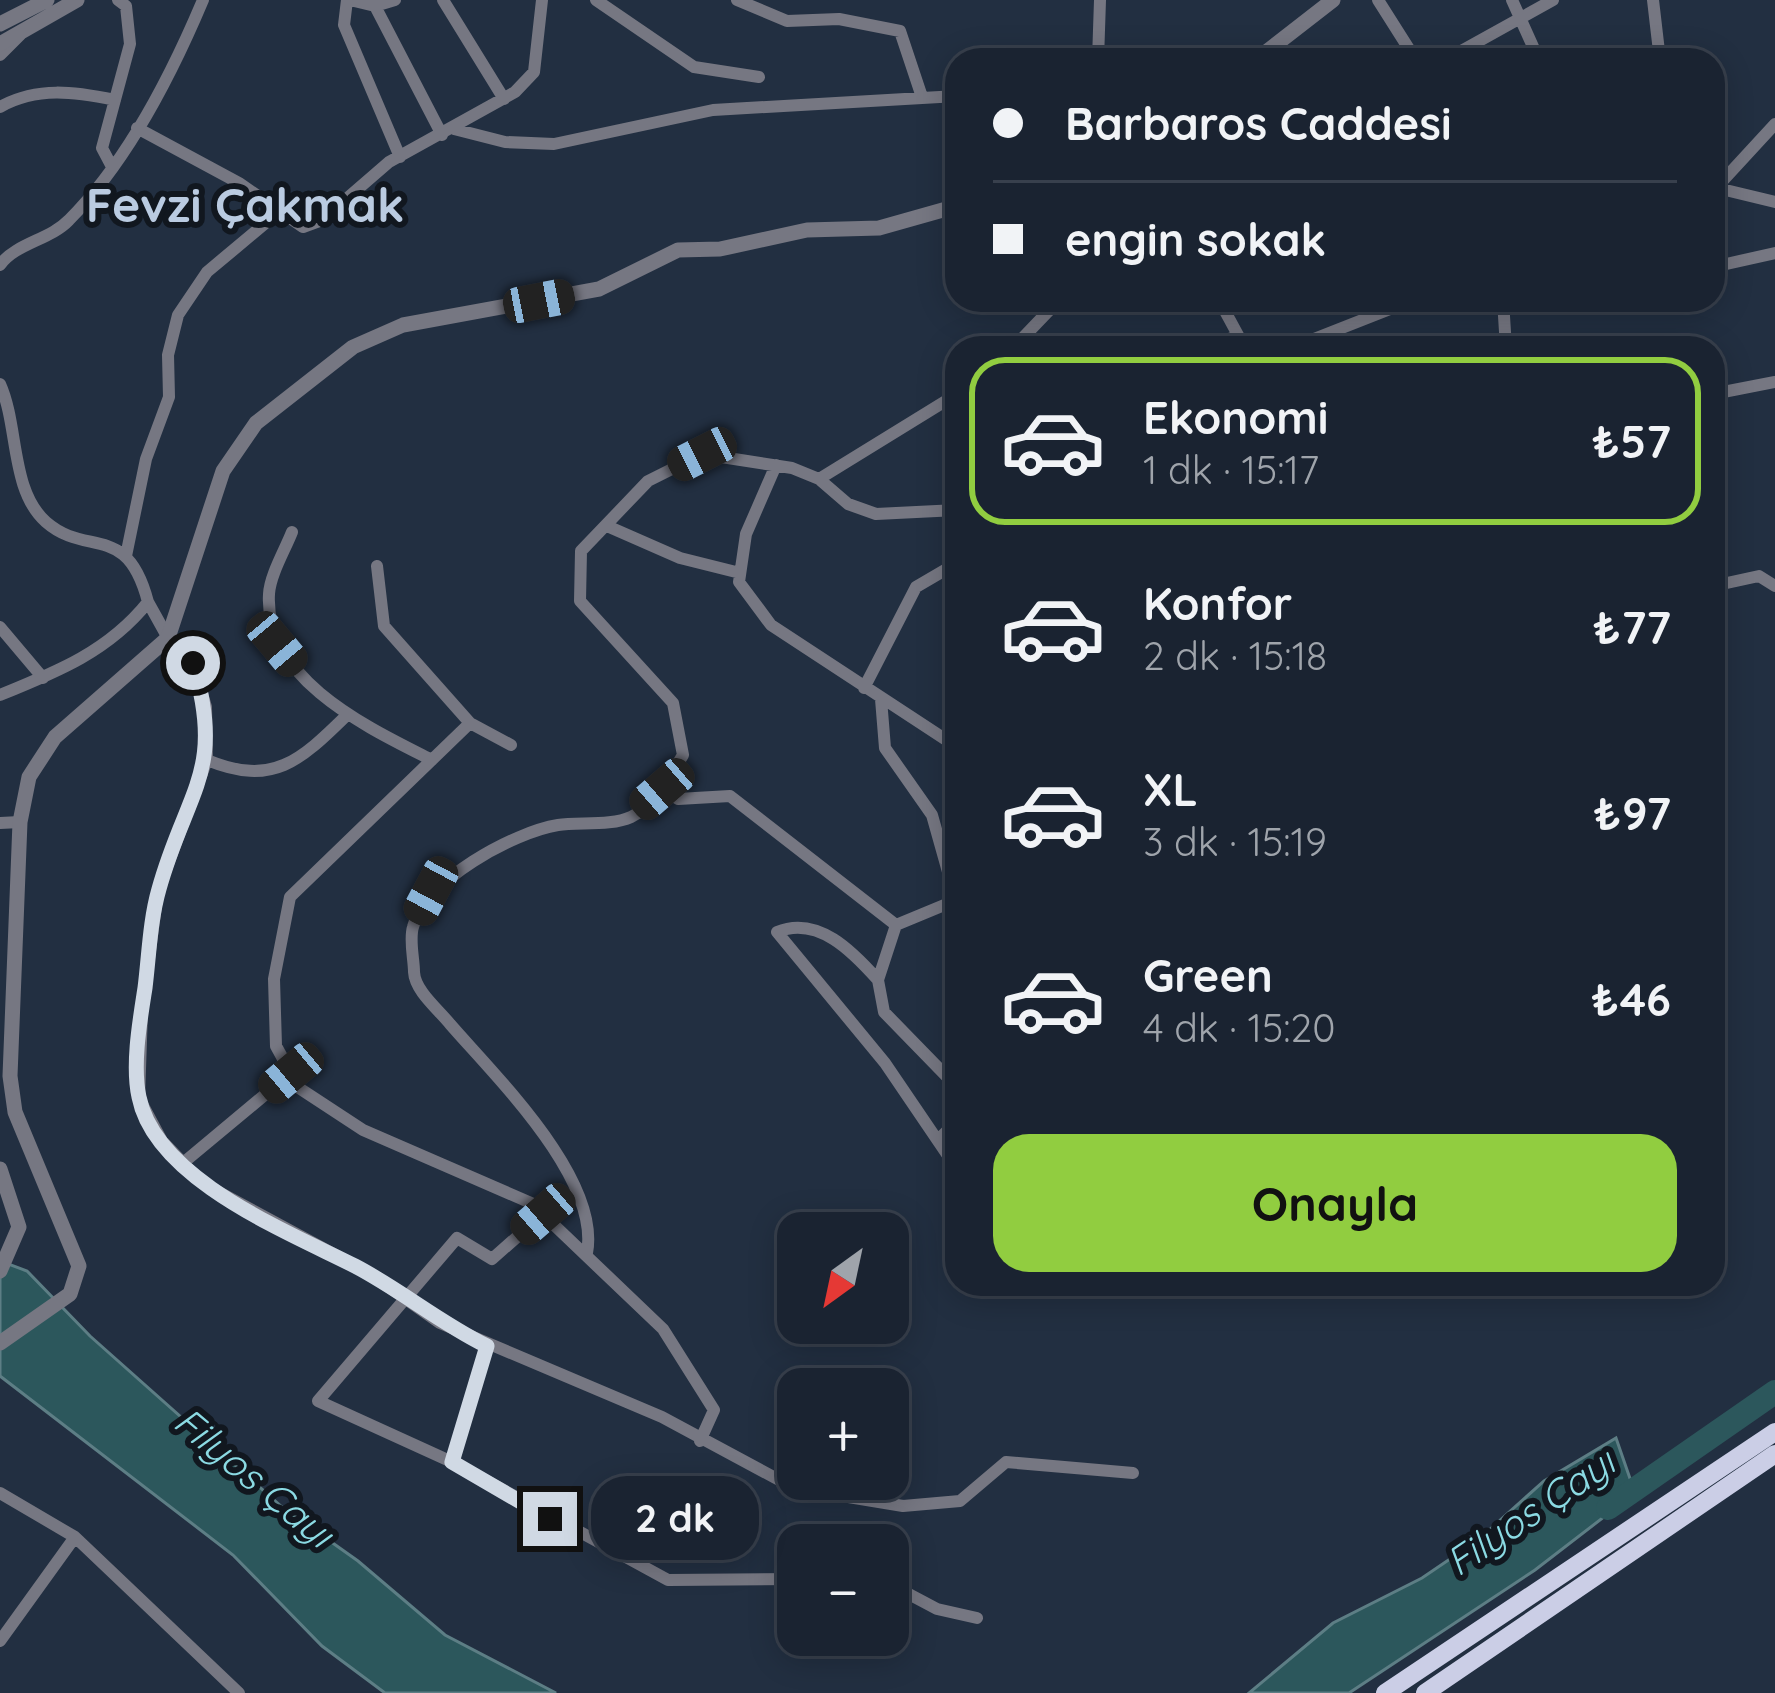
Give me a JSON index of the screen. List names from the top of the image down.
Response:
{
  "districts": ["Fevzi Çakmak"],
  "water": ["Filyos Çayı"],
  "north": "bottom left",
  "page": {
    "banner": ["Barbaros Caddesi", "engin sokak"],
    "list": [
      {
        "name": "Ekonomi",
        "note": "1 dk · 15:17",
        "value": "₺57"
      },
      {
        "name": "Konfor",
        "note": "2 dk · 15:18",
        "value": "₺77"
      },
      {
        "name": "XL",
        "note": "3 dk · 15:19",
        "value": "₺97"
      },
      {
        "name": "Green",
        "note": "4 dk · 15:20",
        "value": "₺46"
      }
    ],
    "buttons": "Onayla",
    "map_buttons": ["+", "−"],
    "bubble": "2 dk"
  }
}
